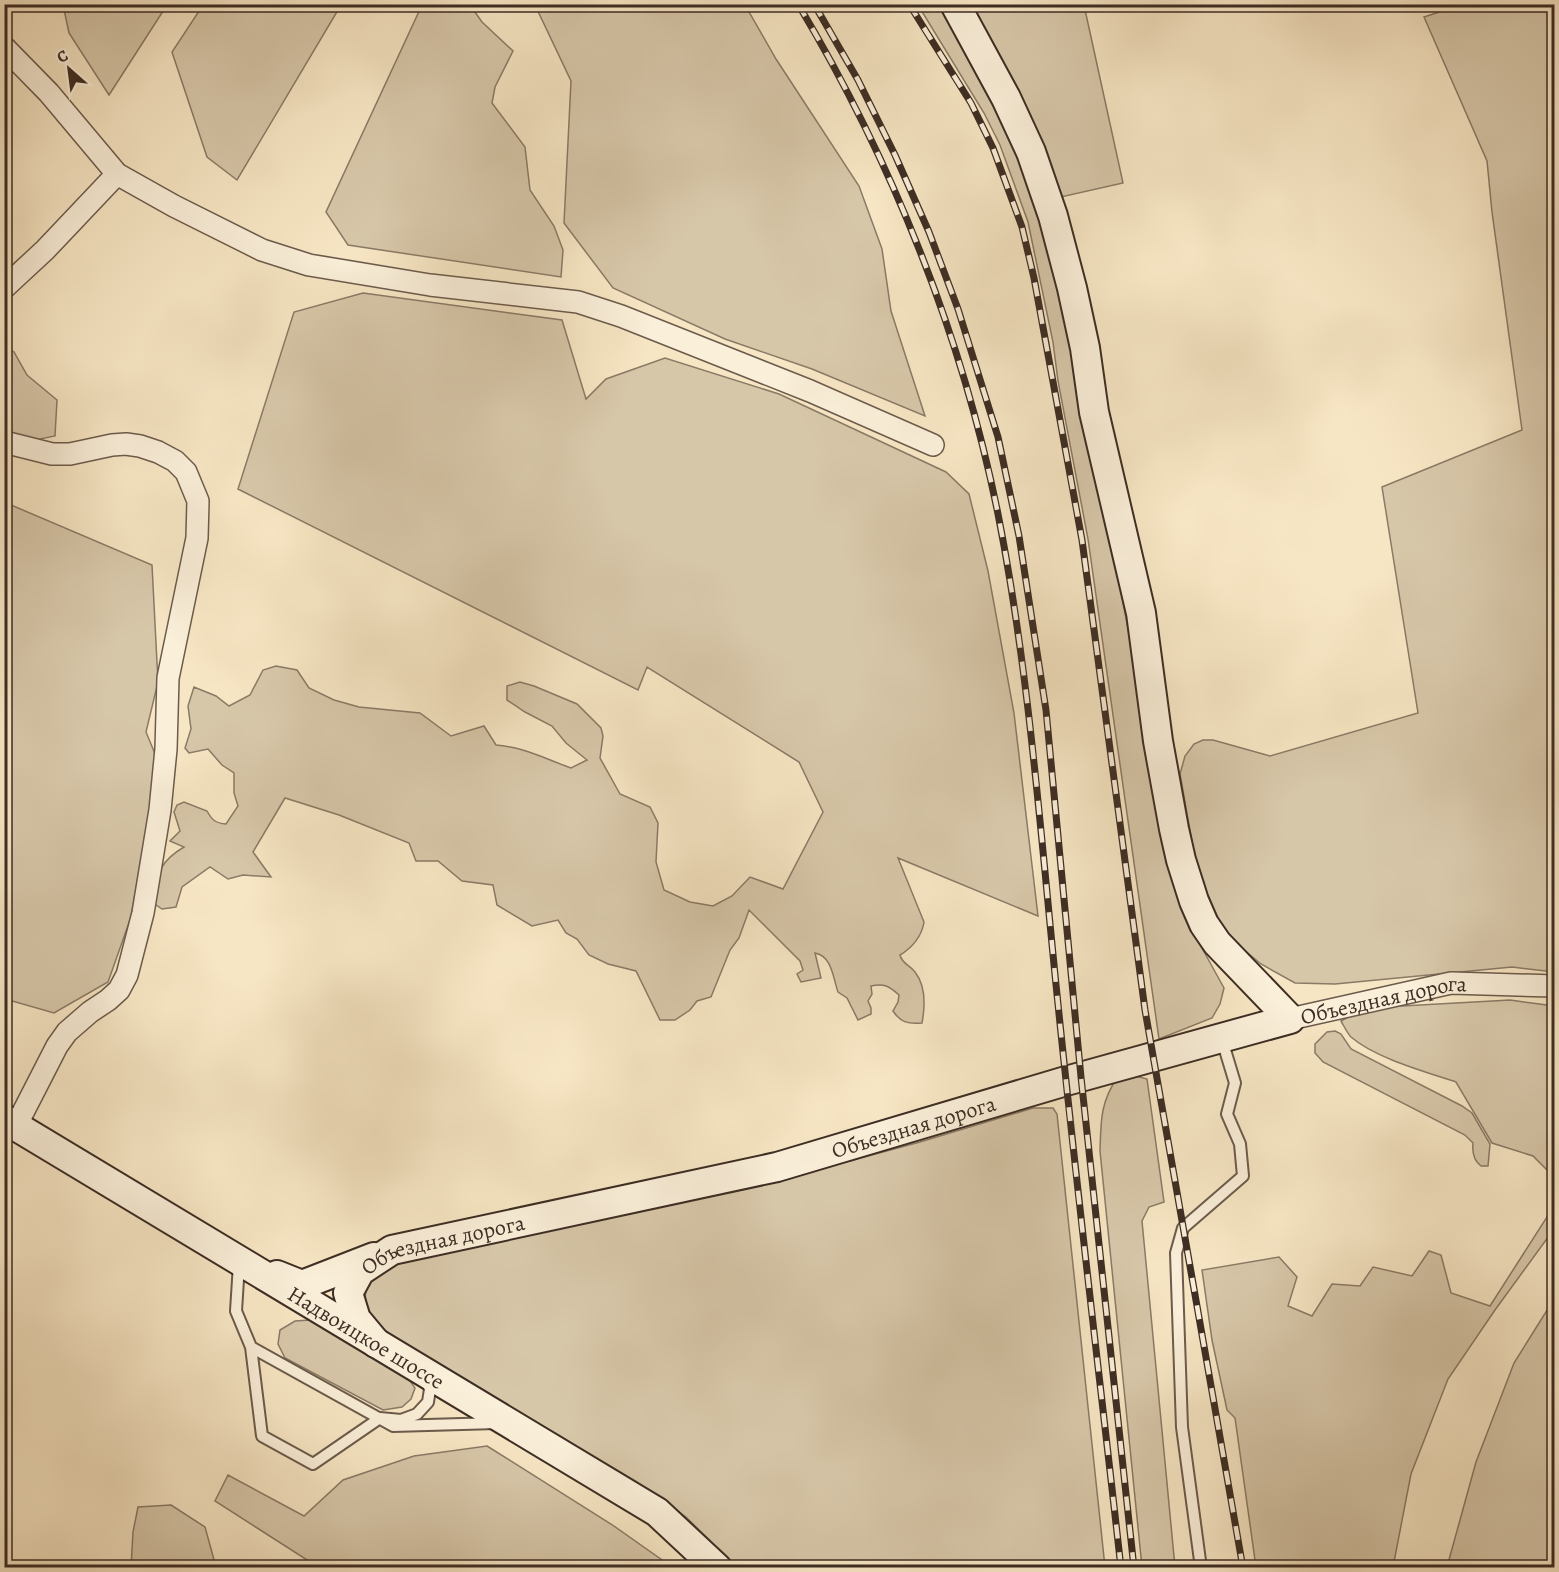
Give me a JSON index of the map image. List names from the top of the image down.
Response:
{
  "streets": {
    "street": ["Объездная дорога", "Надвоицкое шоссе"]
  },
  "crossings": [
    ["Объездная дорога", "Надвоицкое шоссе"]
  ],
  "north": "top left"
}
